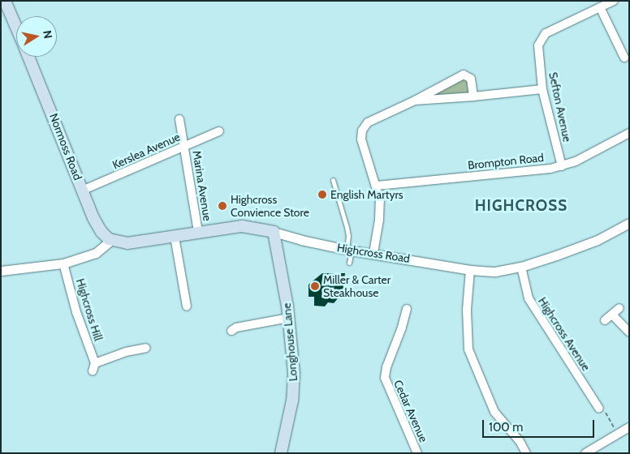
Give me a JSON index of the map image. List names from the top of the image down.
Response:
{
  "streets": {
    "main road": ["Normoss Road", "Highcross Road", "Longhouse Lane"],
    "street": [
      "Sefton Avenue",
      "Kerslea Avenue",
      "Brompton Road",
      "Marina Avenue",
      "Highcross Hill",
      "Highcross Avenue",
      "Cedar Avenue"
    ]
  },
  "crossings": [
    ["Sefton Avenue", "Brompton Road"],
    ["Normoss Road", "Kerslea Avenue"],
    ["Normoss Road", "Highcross Road"],
    ["Kerslea Avenue", "Marina Avenue"],
    ["Marina Avenue", "Highcross Road"],
    ["Highcross Road", "Highcross Avenue"],
    ["Highcross Road", "Longhouse Lane"]
  ],
  "districts": ["HIGHCROSS"],
  "places": ["English Martyrs", "Highcross Convience Store", "Miller & Carter Steakhouse"],
  "scale_bar": "100 m",
  "north": "right"
}
